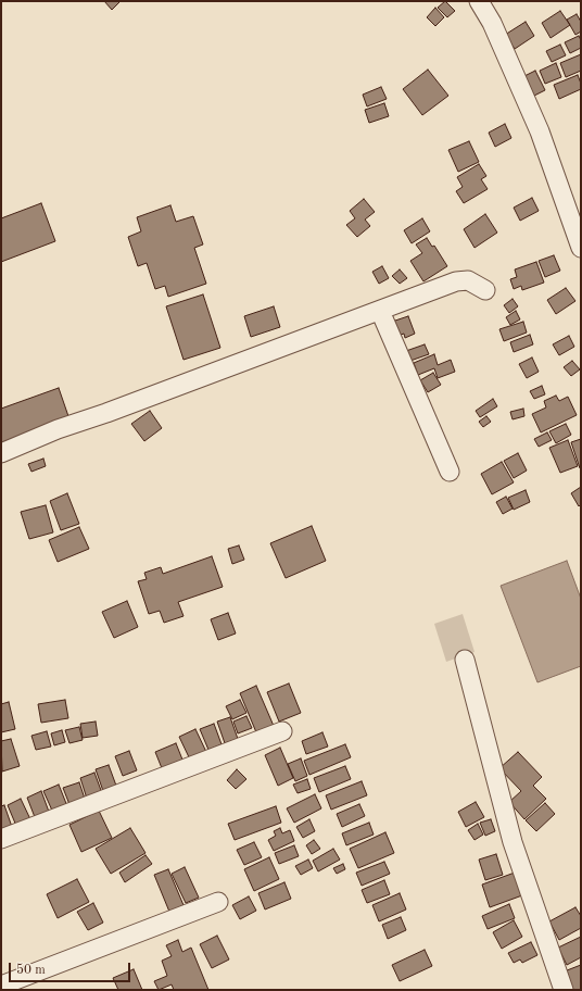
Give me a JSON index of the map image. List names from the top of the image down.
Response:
{
  "scale_bar": "50 m"
}
